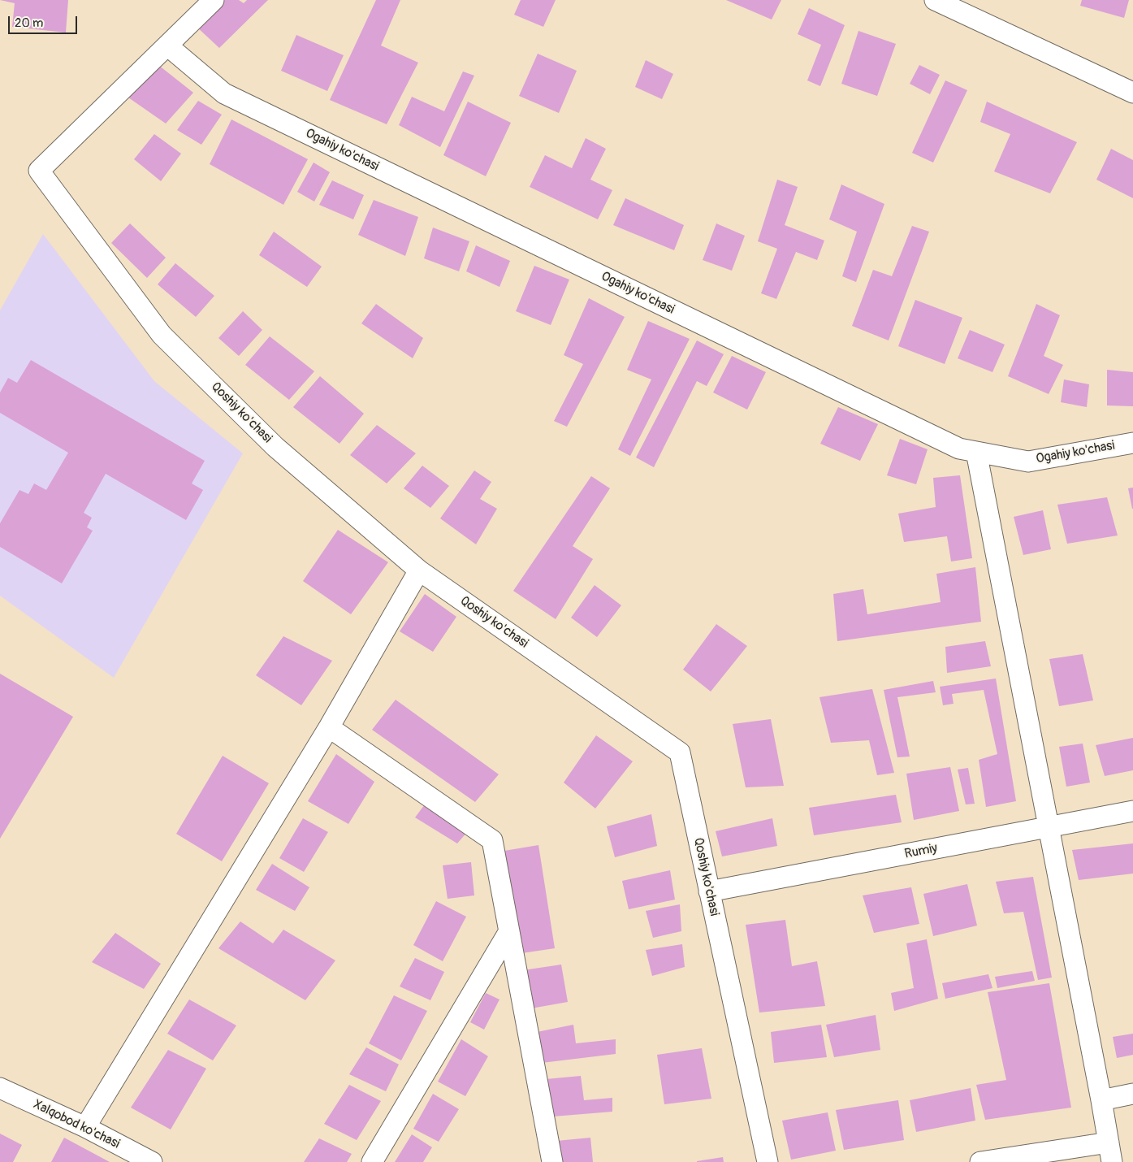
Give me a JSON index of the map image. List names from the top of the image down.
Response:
{
  "streets": {
    "street": [
      "Ogahiy ko'chasi",
      "Qoshiy ko'chasi",
      "Rumiy",
      "Xalqobod ko'chasi"
    ]
  },
  "crossings": [
    ["Ogahiy ko'chasi", "Qoshiy ko'chasi"],
    ["Qoshiy ko'chasi", "Rumiy"]
  ],
  "scale_bar": "20 m"
}
